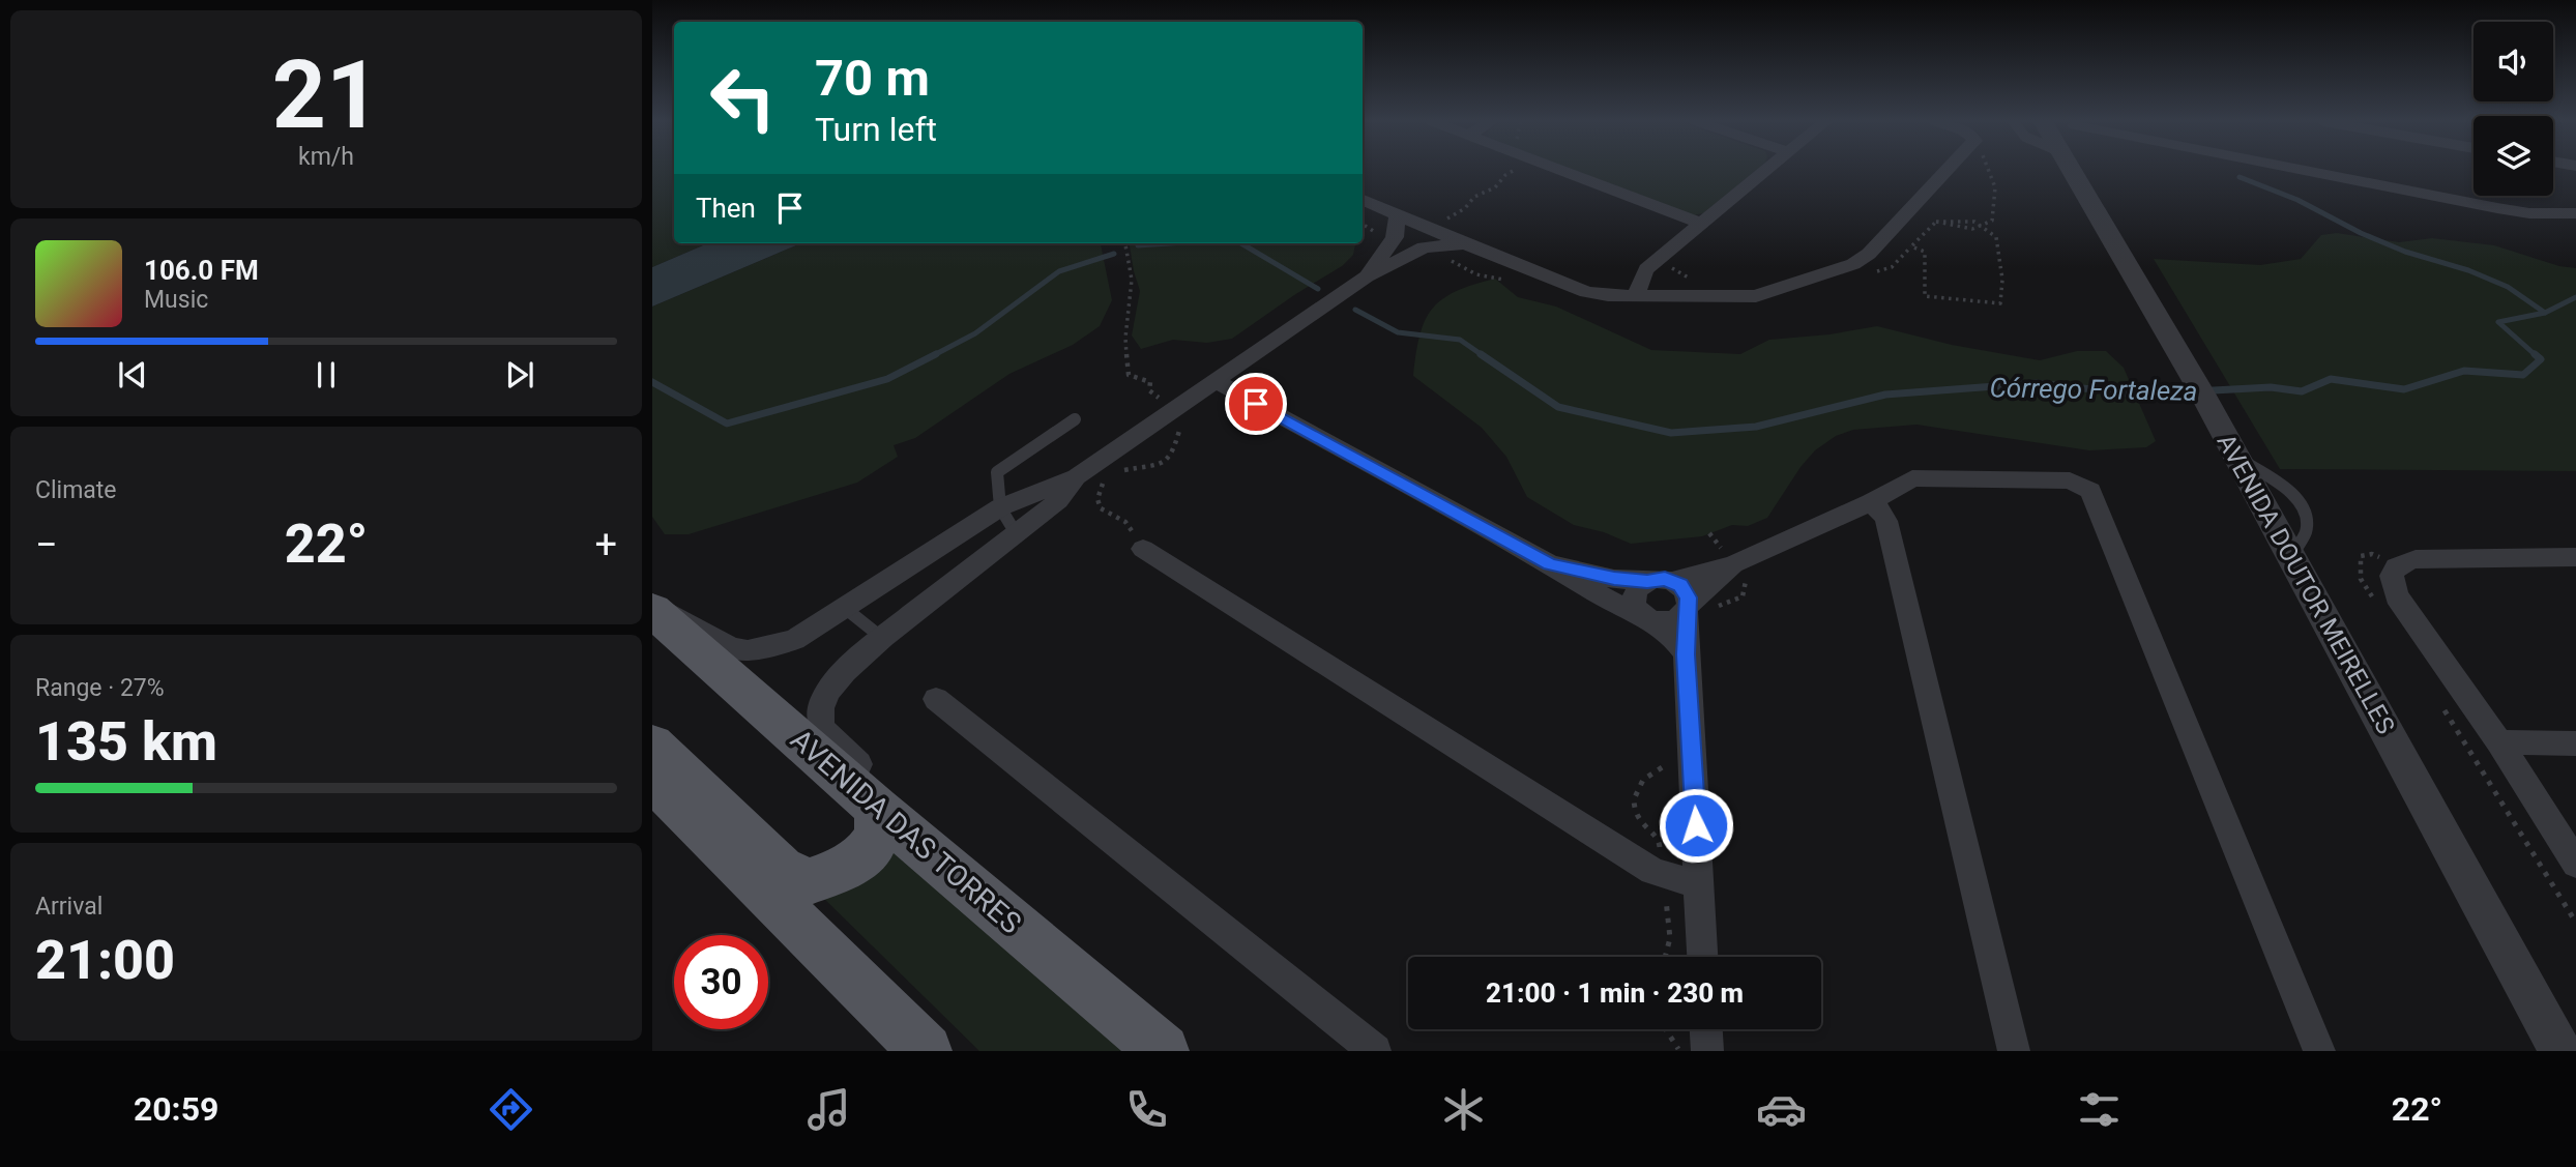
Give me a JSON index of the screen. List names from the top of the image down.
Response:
{
  "streets": {
    "main road": ["AVENIDA DAS TORRES"],
    "street": ["AVENIDA DOUTOR MEIRELLES"]
  },
  "water": ["Córrego Fortaleza"],
  "page": {
    "tile": [
      ["21", "km/h"],
      "Climate",
      ["Range · 27%", "135 km"],
      ["Arrival", "21:00"]
    ],
    "turn": ["70 m", "Turn left"],
    "then": "Then",
    "song": ["106.0 FM", "Music"],
    "heat": ["−", "22°", "+"],
    "limit": "30",
    "trip": "21:00 · 1 min · 230 m",
    "tabs": ["20:59", "22°"]
  }
}
